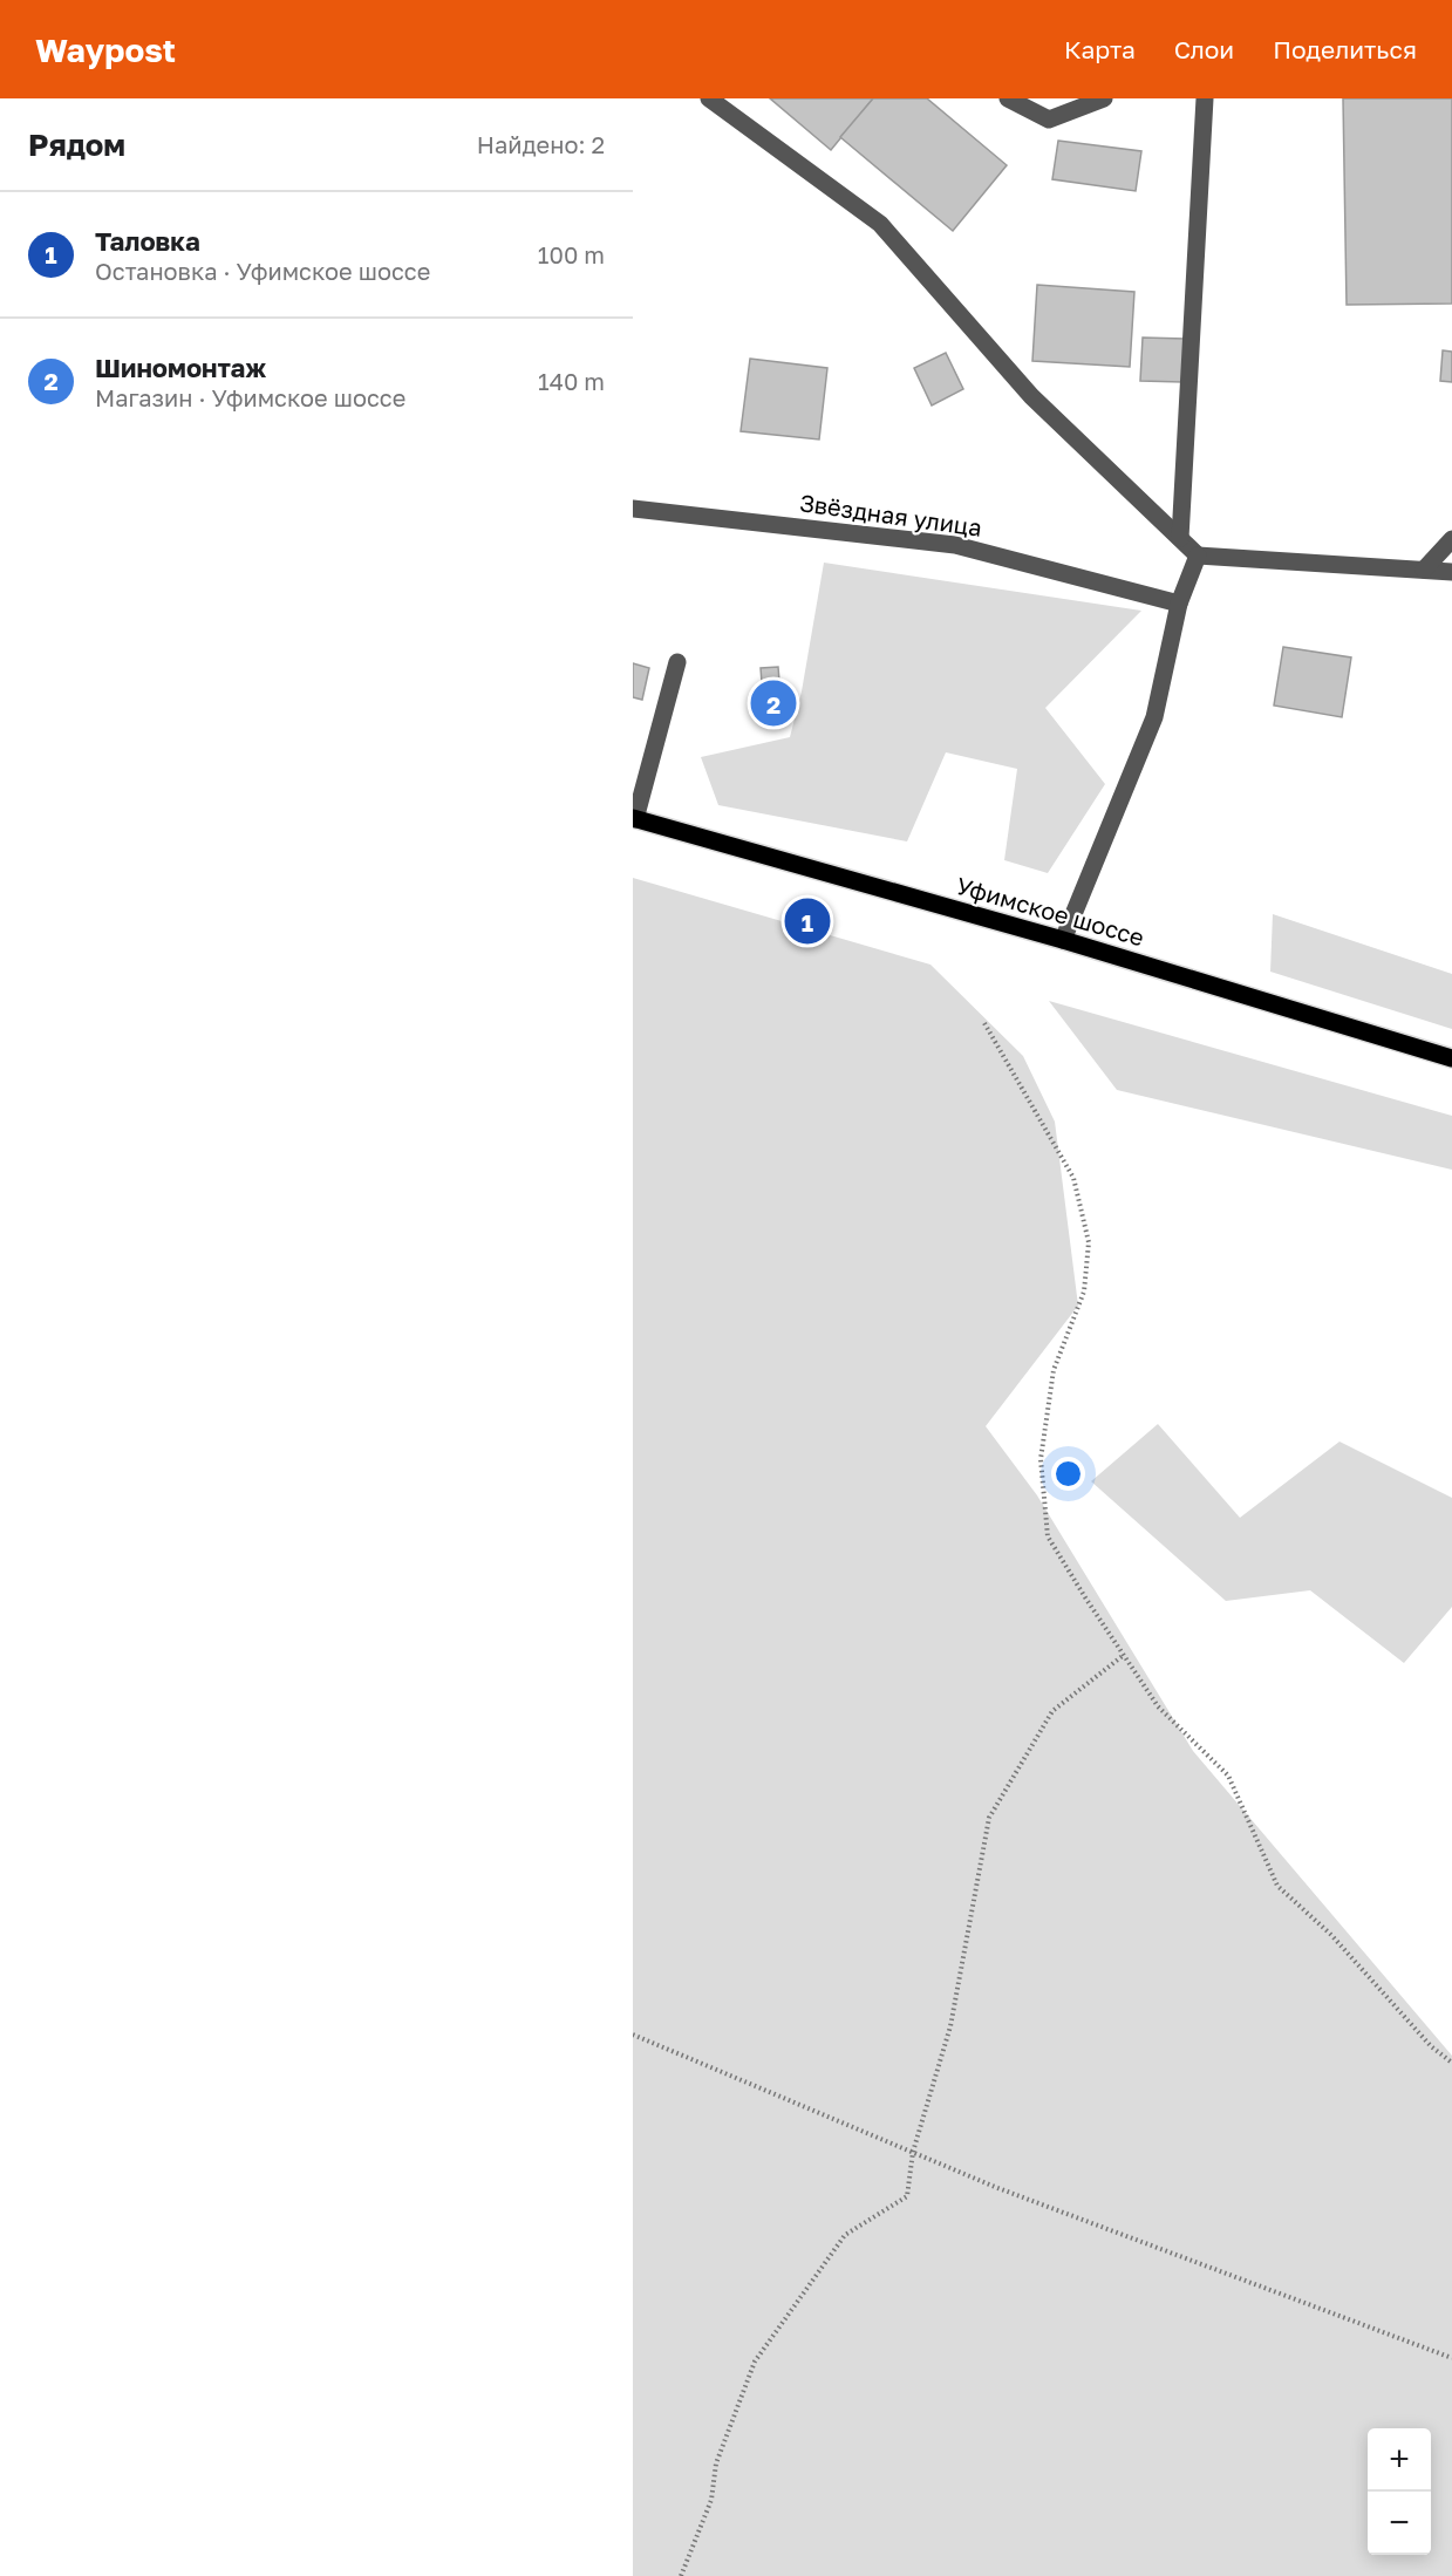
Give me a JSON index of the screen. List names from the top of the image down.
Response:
{
  "streets": {
    "main road": ["Уфимское шоссе"],
    "street": ["Звёздная улица"]
  },
  "page": {
    "header": "Waypost",
    "nav": ["Карта", "Слои", "Поделиться"],
    "heading": ["Рядом", "Найдено: 2"],
    "list": [
      {
        "mark": "1",
        "name": "Таловка",
        "note": "Остановка · Уфимское шоссе",
        "value": "100 m"
      },
      {
        "mark": "2",
        "name": "Шиномонтаж",
        "note": "Магазин · Уфимское шоссе",
        "value": "140 m"
      }
    ],
    "pins": ["2", "1"],
    "map_buttons": ["+", "−"]
  }
}
